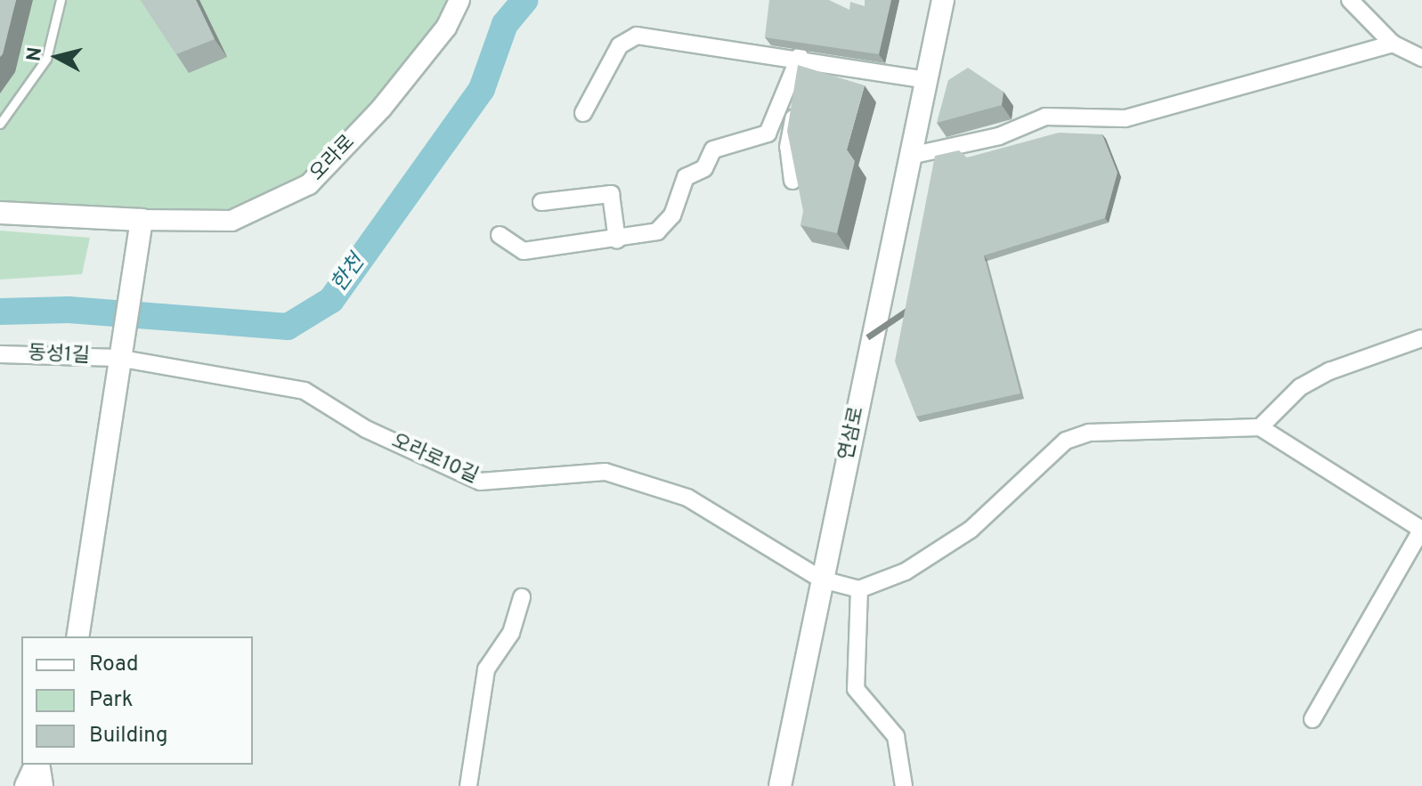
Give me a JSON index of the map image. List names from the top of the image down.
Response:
{
  "streets": {
    "main road": ["연삼로"],
    "street": ["오라로", "동성1길", "오라로10길"]
  },
  "crossings": [
    ["동성1길", "오라로10길"],
    ["연삼로", "오라로10길"]
  ],
  "water": ["한천"],
  "legend": ["Road", "Park", "Building"],
  "north": "left"
}
